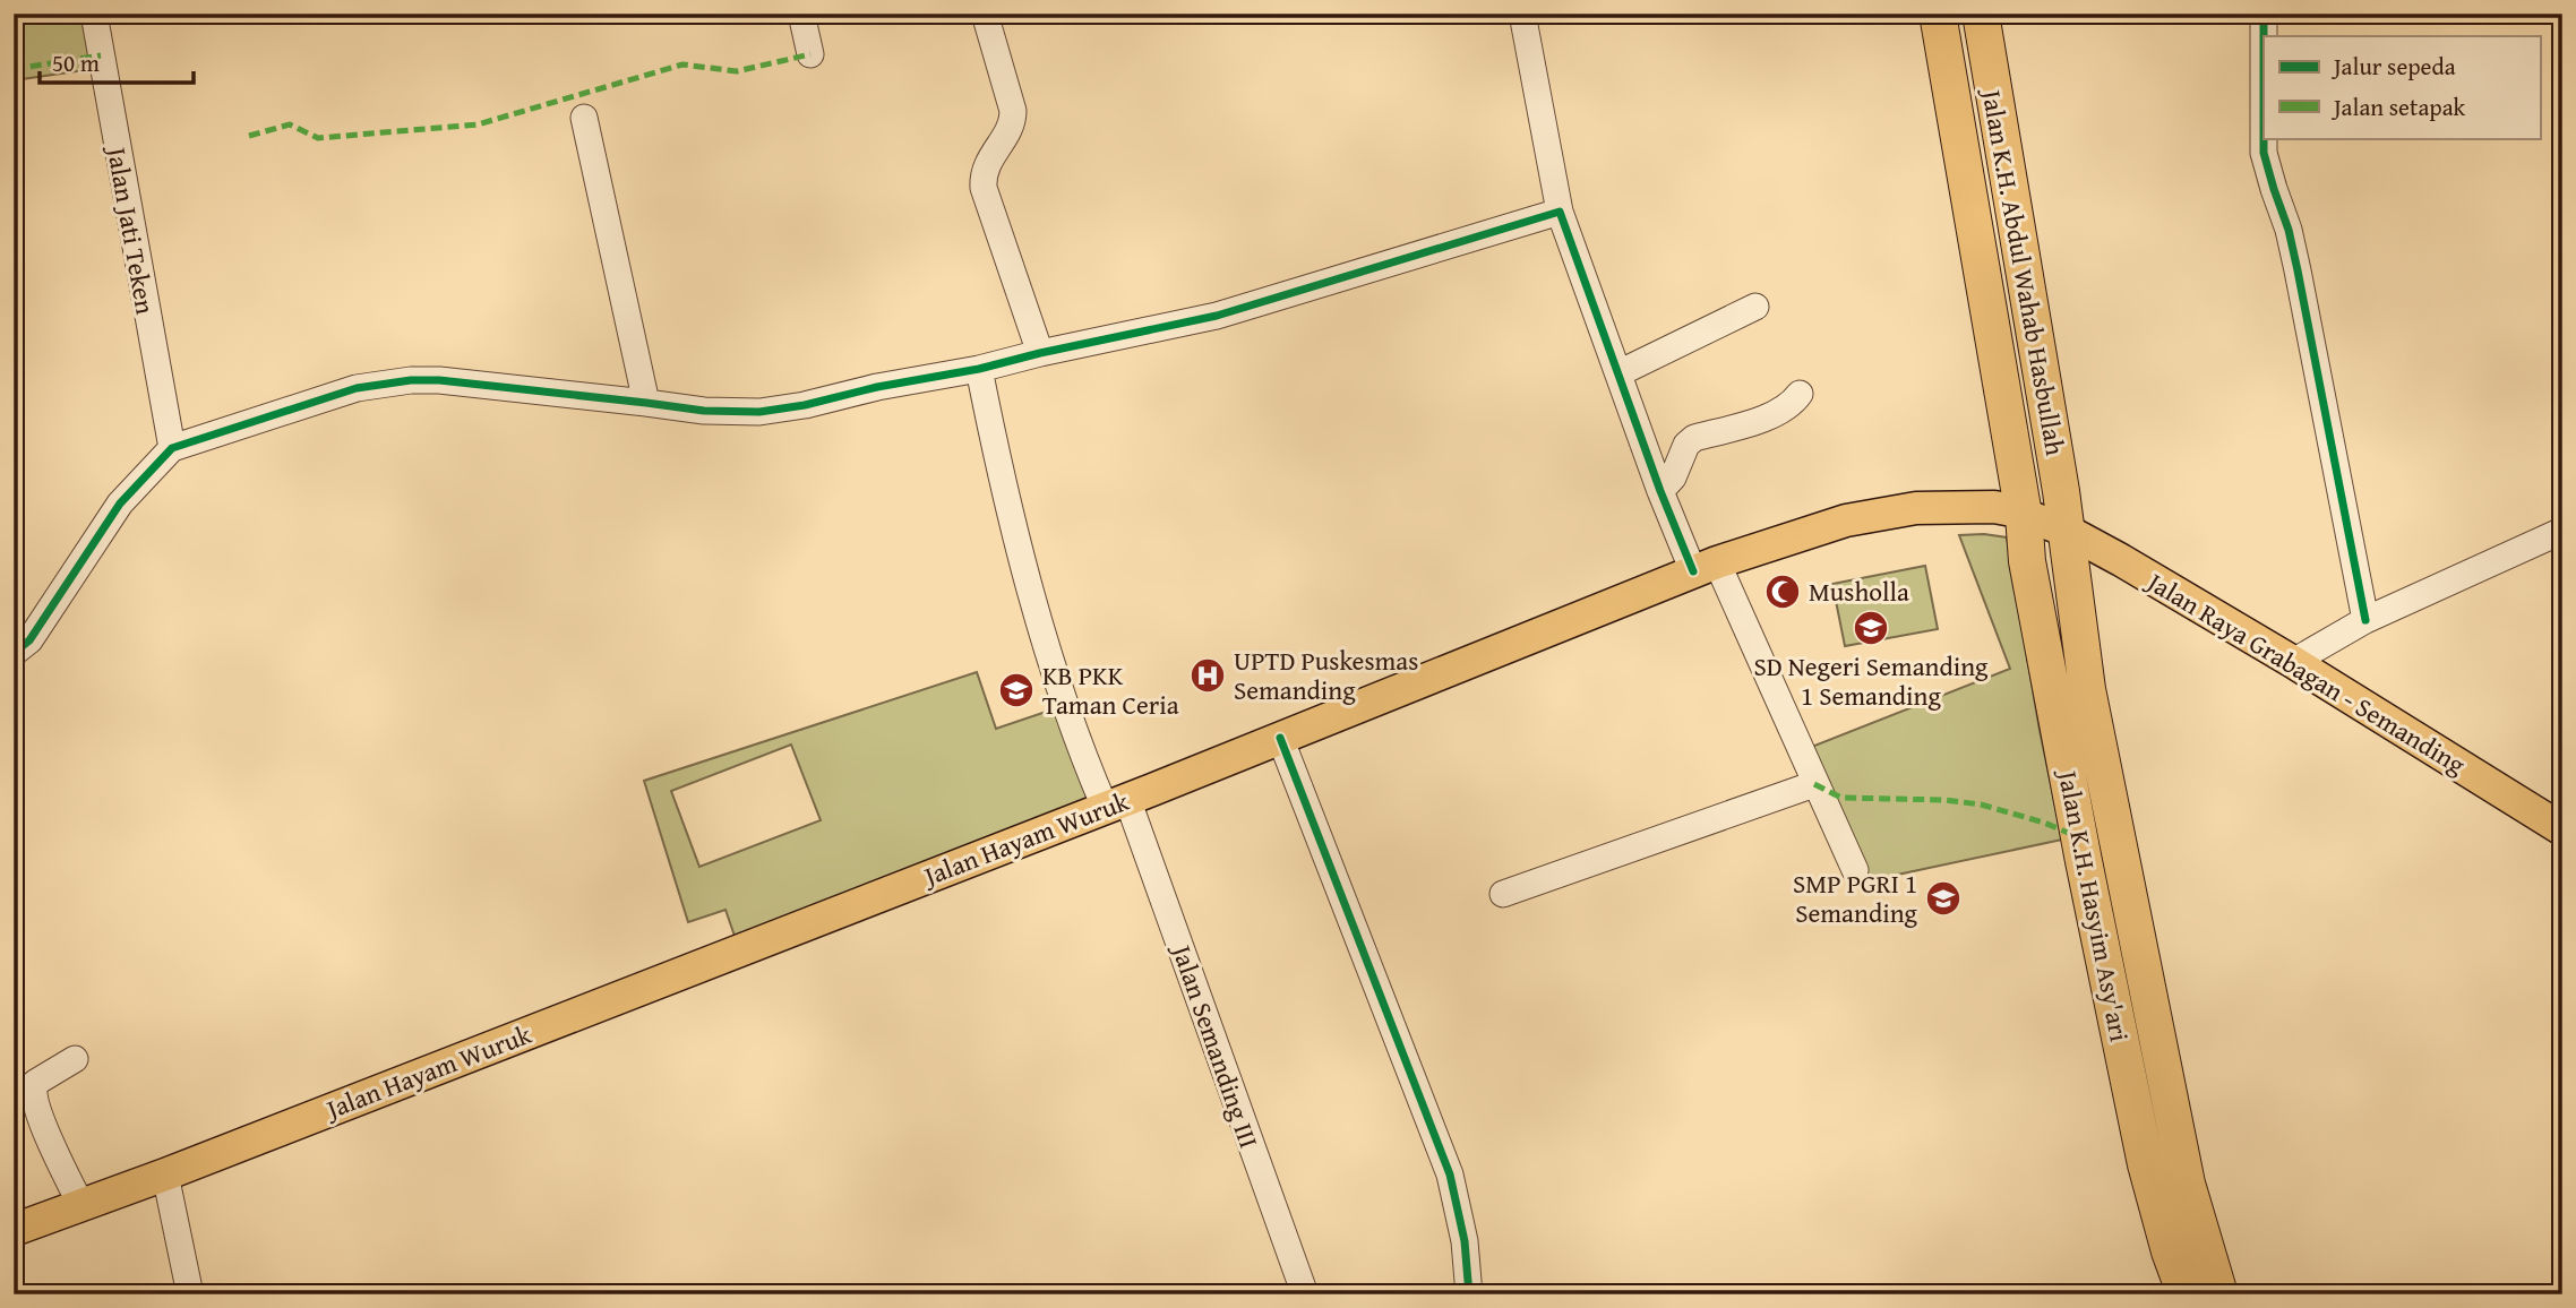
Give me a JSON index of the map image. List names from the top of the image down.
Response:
{
  "streets": {
    "highway": ["Jalan K.H. Abdul Wahab Hasbullah", "Jalan K.H. Hasyim Asy'ari"],
    "main road": ["Jalan Raya Grabagan - Semanding", "Jalan Hayam Wuruk"],
    "street": ["Jalan Jati Teken", "Jalan Semanding III"]
  },
  "crossings": [
    ["Jalan K.H. Abdul Wahab Hasbullah", "Jalan Raya Grabagan - Semanding"],
    ["Jalan K.H. Abdul Wahab Hasbullah", "Jalan Hayam Wuruk"],
    ["Jalan K.H. Abdul Wahab Hasbullah", "Jalan K.H. Hasyim Asy'ari"],
    ["Jalan Raya Grabagan - Semanding", "Jalan Hayam Wuruk"],
    ["Jalan Raya Grabagan - Semanding", "Jalan K.H. Hasyim Asy'ari"],
    ["Jalan Hayam Wuruk", "Jalan K.H. Hasyim Asy'ari"],
    ["Jalan Hayam Wuruk", "Jalan Semanding III"]
  ],
  "places": {
    "mosque": ["Musholla"],
    "school or university": ["SD Negeri Semanding 1 Semanding", "KB PKK Taman Ceria", "SMP PGRI 1 Semanding"],
    "hospital": ["UPTD Puskesmas Semanding"]
  },
  "legend": ["Jalur sepeda", "Jalan setapak"],
  "scale_bar": "50 m"
}
